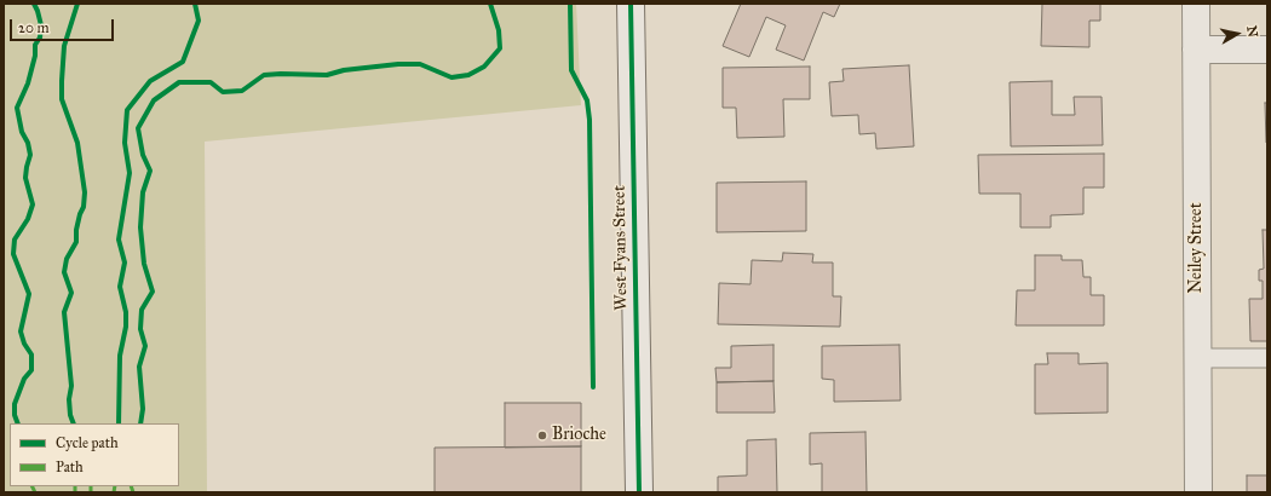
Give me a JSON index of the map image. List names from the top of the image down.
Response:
{
  "streets": {
    "street": ["West Fyans Street", "Neiley Street"]
  },
  "places": ["Brioche"],
  "legend": ["Cycle path", "Path"],
  "scale_bar": "20 m",
  "north": "right"
}
